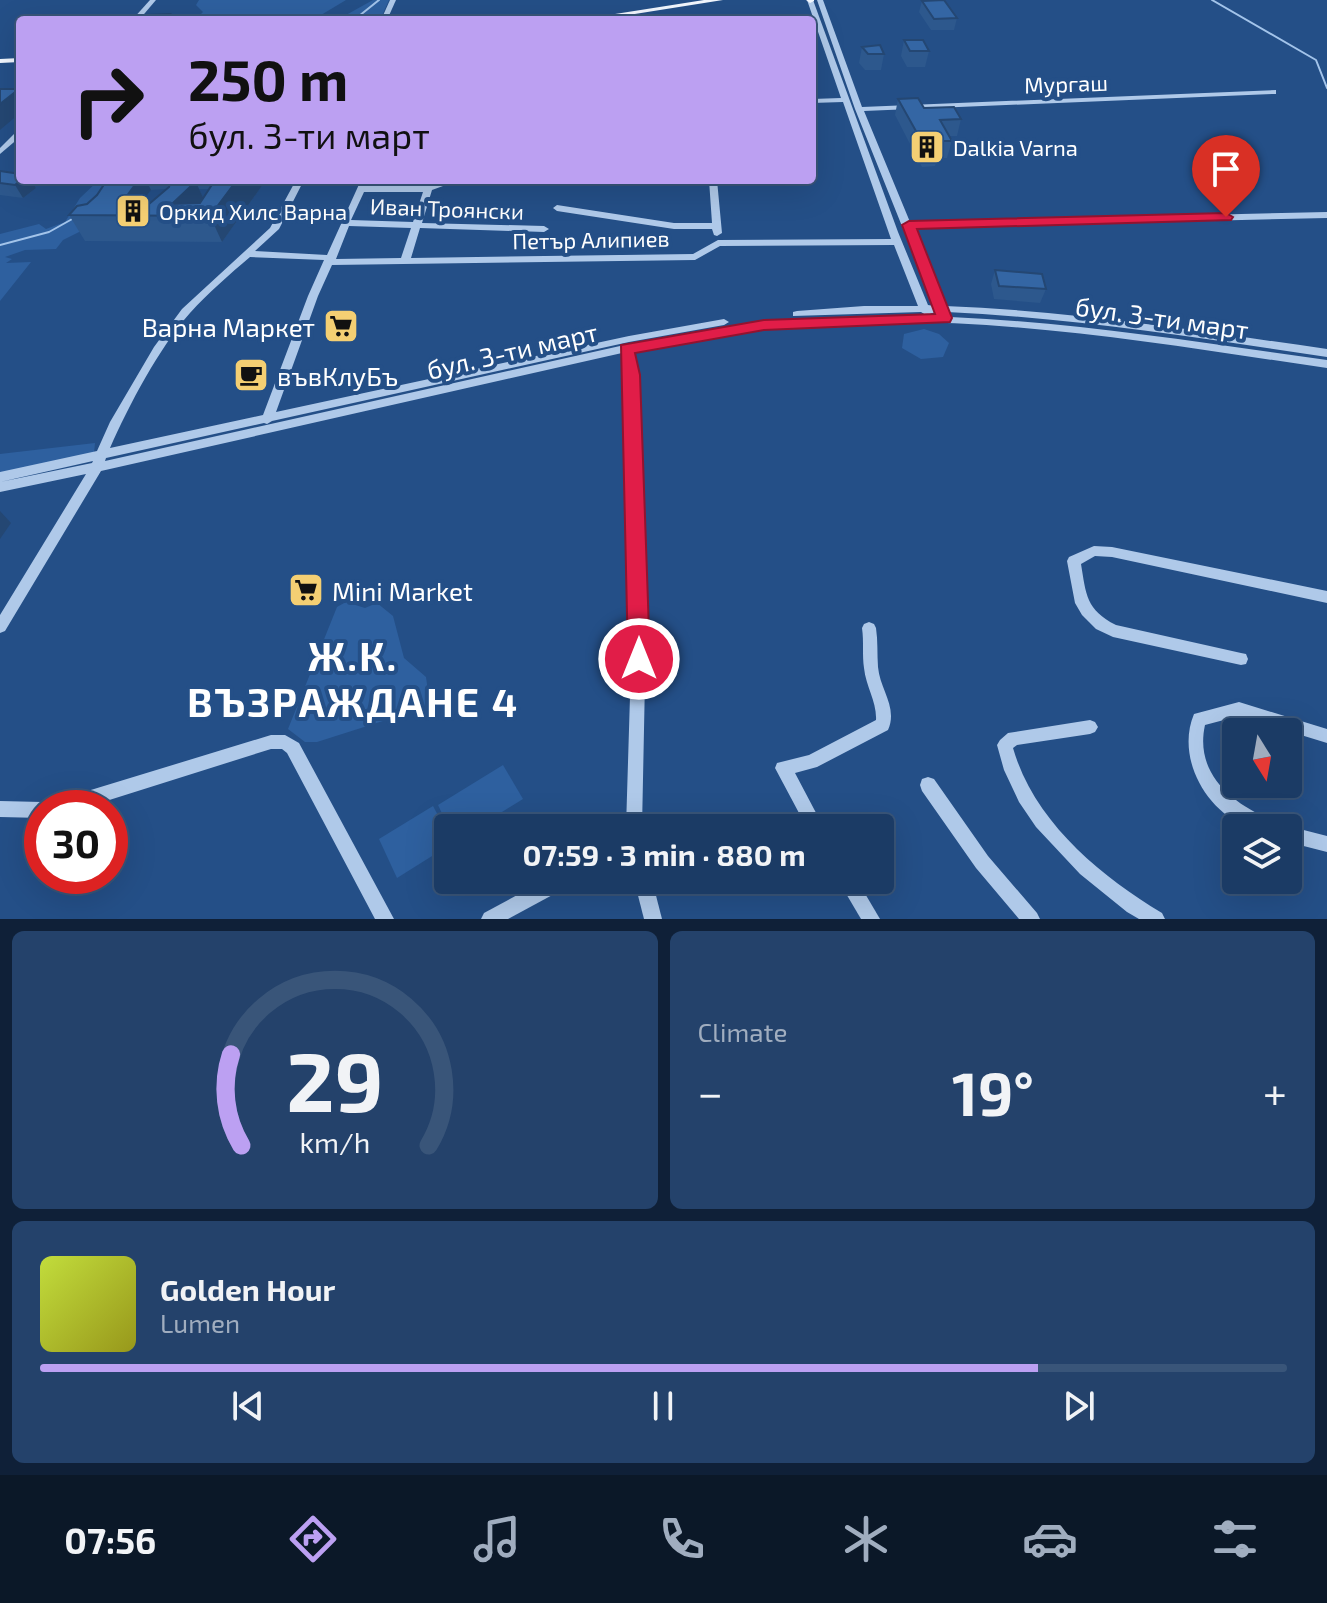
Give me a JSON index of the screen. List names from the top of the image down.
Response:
{
  "streets": {
    "street": [
      "Мургаш",
      "Иван Троянски",
      "Петър Алипиев",
      "бул. 3-ти март"
    ]
  },
  "districts": ["Ж.К. ВЪЗРАЖДАНЕ 4"],
  "places": {
    "building": ["Dalkia Varna", "Оркид Хилс Варна"],
    "supermarket": ["Варна Маркет", "Mini Market"],
    "cafe": ["въвКлуБъ"]
  },
  "north": "bottom",
  "page": {
    "turn": ["250 m", "бул. 3-ти март"],
    "limit": "30",
    "trip": "07:59 · 3 min · 880 m",
    "tile": "Climate",
    "heat": ["−", "19°", "+"],
    "song": ["Golden Hour", "Lumen"],
    "tabs": "07:56",
    "gauge": ["29", "km/h"]
  }
}
